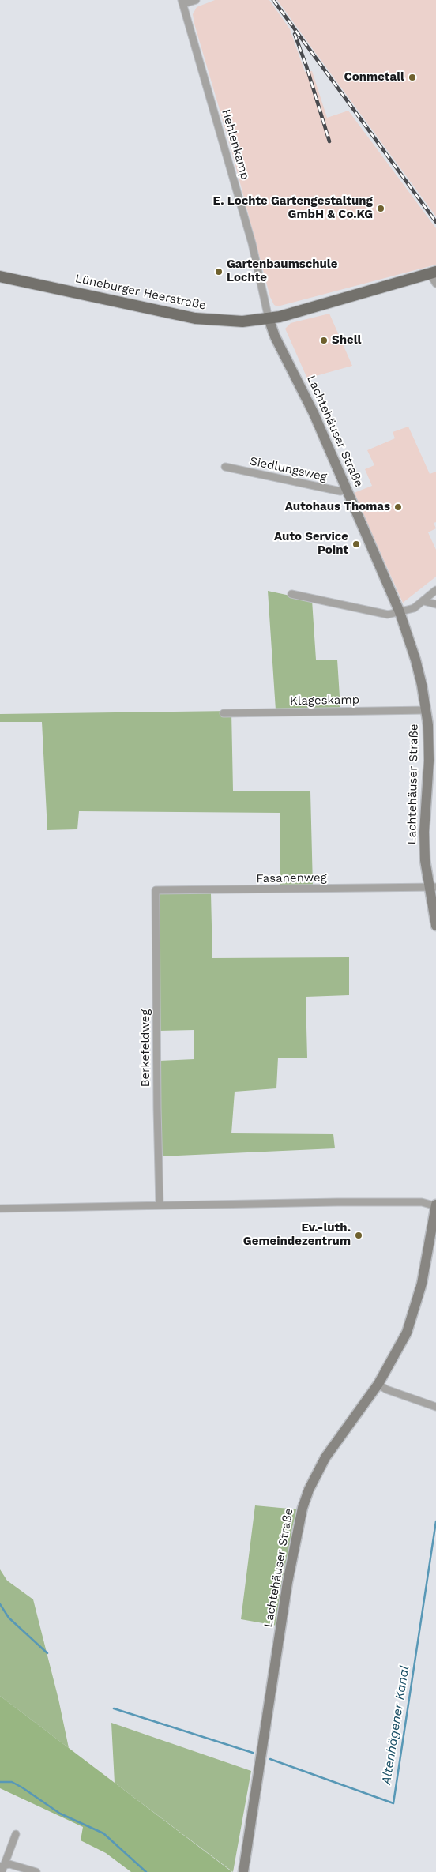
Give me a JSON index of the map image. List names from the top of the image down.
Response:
{
  "streets": {
    "main road": ["Lüneburger Heerstraße"],
    "street": [
      "Hehlenkamp",
      "Lachtehäuser Straße",
      "Siedlungsweg",
      "Klageskamp",
      "Fasanenweg",
      "Berkefeldweg"
    ]
  },
  "crossings": [
    ["Hehlenkamp", "Lüneburger Heerstraße"],
    ["Hehlenkamp", "Lachtehäuser Straße"],
    ["Lüneburger Heerstraße", "Lachtehäuser Straße"],
    ["Lachtehäuser Straße", "Siedlungsweg"],
    ["Lachtehäuser Straße", "Klageskamp"],
    ["Lachtehäuser Straße", "Fasanenweg"],
    ["Fasanenweg", "Berkefeldweg"]
  ],
  "water": ["Altenhägener Kanal"],
  "places": [
    "Conmetall",
    "E. Lochte Gartengestaltung GmbH & Co.KG",
    "Gartenbaumschule Lochte",
    "Shell",
    "Autohaus Thomas",
    "Auto Service Point",
    "Ev.-luth. Gemeindezentrum"
  ]
}
